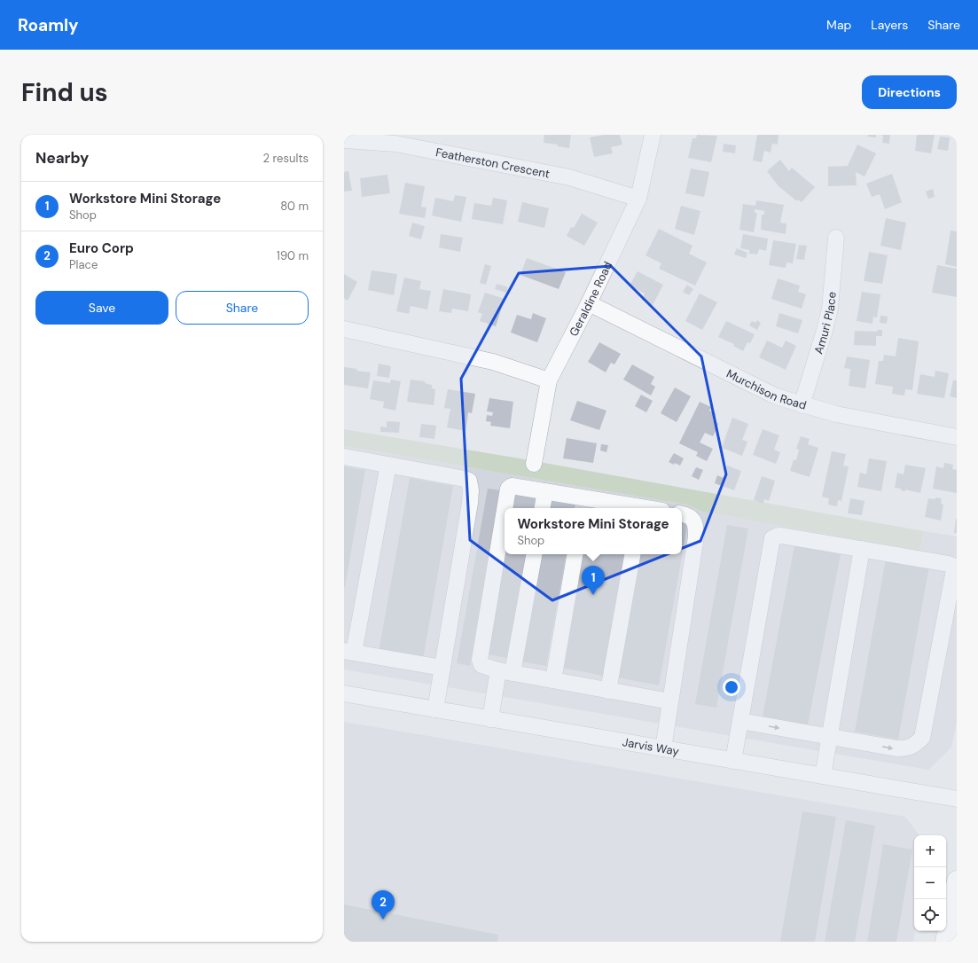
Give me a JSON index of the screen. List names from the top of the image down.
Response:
{
  "streets": {
    "street": [
      "Featherston Crescent",
      "Geraldine Road",
      "Amuri Place",
      "Murchison Road",
      "Jarvis Way"
    ]
  },
  "crossings": [
    ["Featherston Crescent", "Geraldine Road"],
    ["Geraldine Road", "Murchison Road"],
    ["Amuri Place", "Murchison Road"]
  ],
  "page": {
    "header": "Roamly",
    "nav": ["Map", "Layers", "Share"],
    "buttons": [
      "Directions",
      ["Save", "Share"]
    ],
    "title": "Find us",
    "heading": ["Nearby", "2 results"],
    "list": [
      {
        "mark": "1",
        "name": "Workstore Mini Storage",
        "note": "Shop",
        "value": "80 m"
      },
      {
        "mark": "2",
        "name": "Euro Corp",
        "note": "Place",
        "value": "190 m"
      }
    ],
    "popup": ["Workstore Mini Storage", "Shop"],
    "pins": ["1", "2"],
    "map_buttons": ["+", "−"]
  }
}
